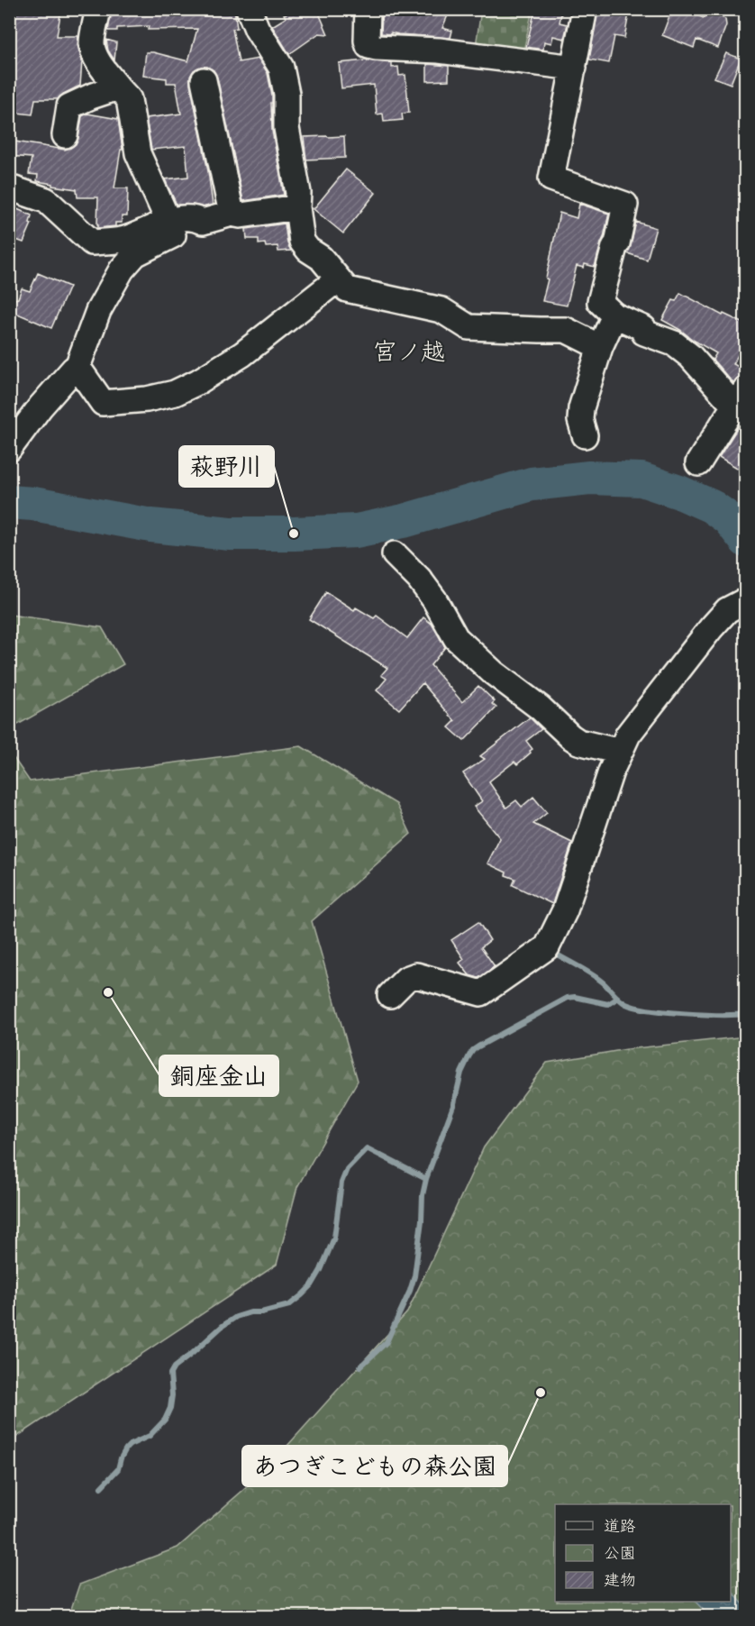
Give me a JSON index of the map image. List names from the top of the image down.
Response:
{
  "districts": ["宮ノ越"],
  "places": ["萩野川", "銅座金山", "あつぎこどもの森公園"],
  "legend": ["道路", "公園", "建物"]
}
